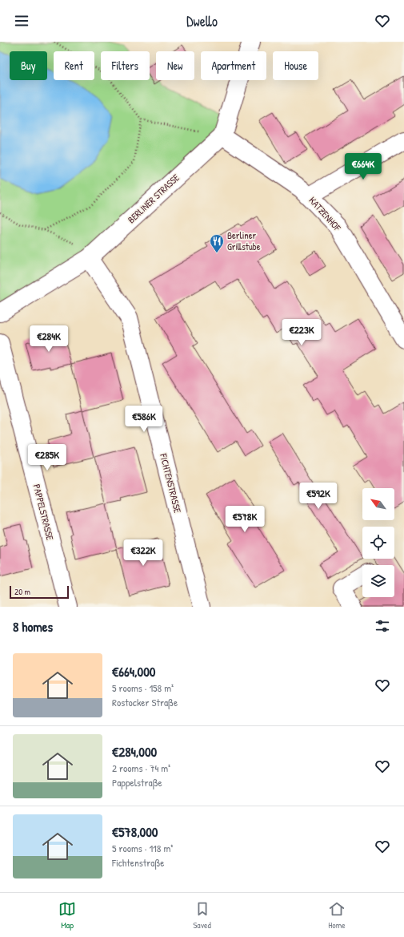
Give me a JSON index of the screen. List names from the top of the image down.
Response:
{
  "streets": {
    "street": [
      "BERLINER STRASSE",
      "KATZENHOF",
      "FICHTENSTRASSE",
      "PAPPELSTRASSE"
    ]
  },
  "crossings": [
    ["BERLINER STRASSE", "KATZENHOF"],
    ["BERLINER STRASSE", "FICHTENSTRASSE"]
  ],
  "places": {
    "restaurant": ["Berliner Grillstube"]
  },
  "scale_bar": "20 m",
  "north": "top left",
  "page": {
    "header": "Dwello",
    "chip": [
      "Buy",
      "Rent",
      "Filters",
      "New",
      "Apartment",
      "House"
    ],
    "price": [
      "€664K",
      "€223K",
      "€284K",
      "€586K",
      "€285K",
      "€592K",
      "€578K",
      "€322K"
    ],
    "scale": "20 m",
    "heading": "8 homes",
    "list": [
      {
        "name": "€664,000",
        "note": "5 rooms · 158 m² · Rostocker Straße"
      },
      {
        "name": "€284,000",
        "note": "2 rooms · 74 m² · Pappelstraße"
      },
      {
        "name": "€578,000",
        "note": "5 rooms · 118 m² · Fichtenstraße"
      }
    ],
    "tabs": ["Map", "Saved", "Home"]
  }
}
